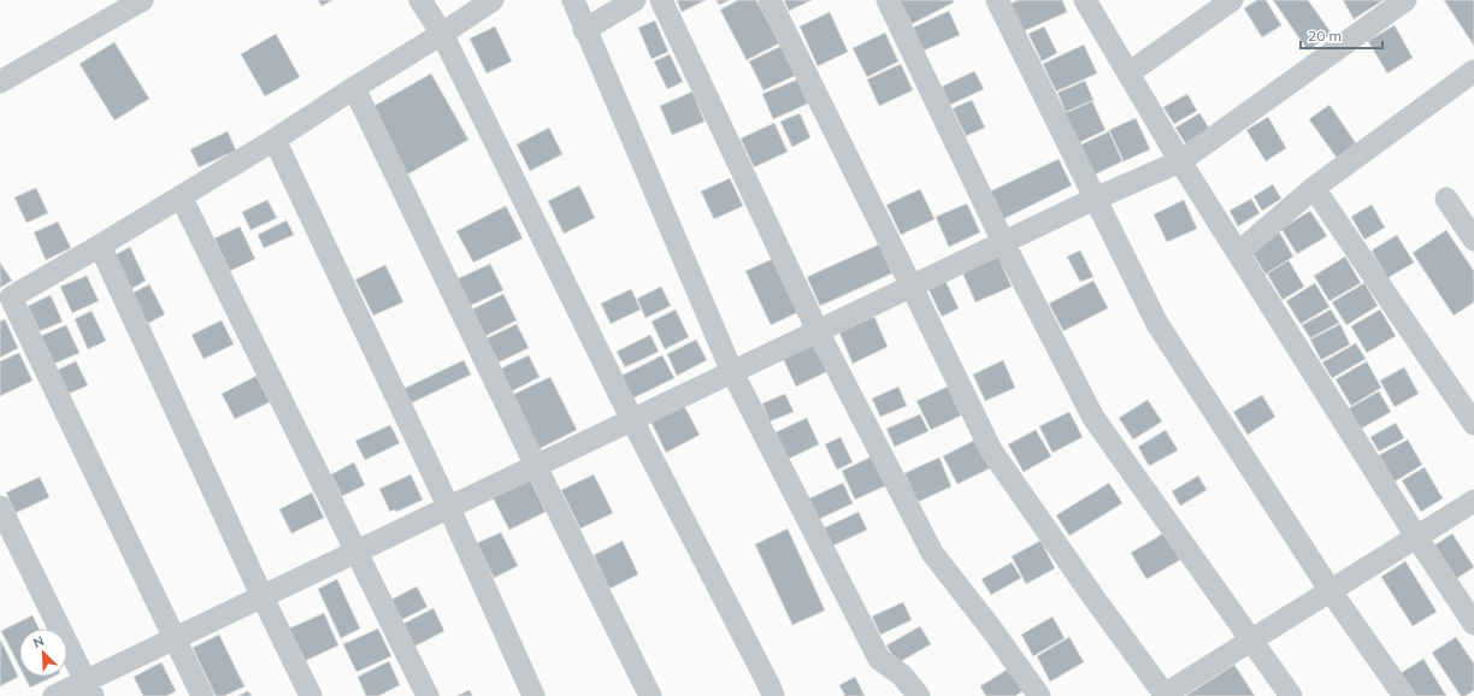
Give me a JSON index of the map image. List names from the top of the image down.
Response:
{
  "scale_bar": "20 m",
  "north": "top left"
}
